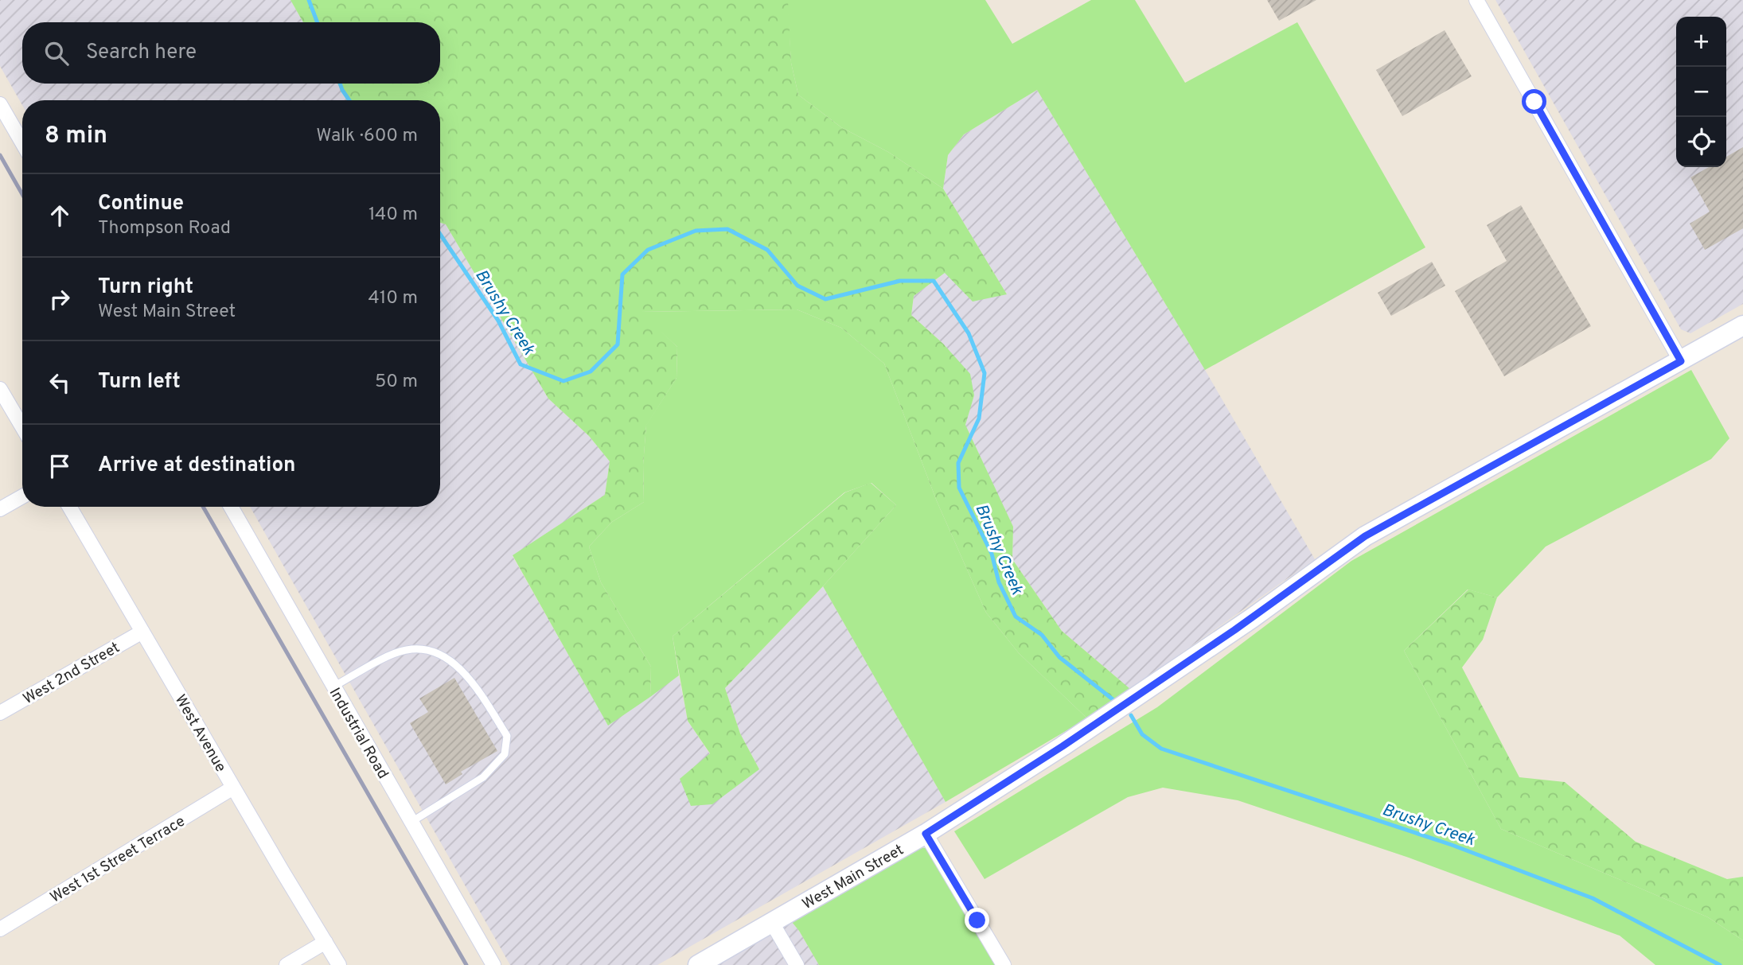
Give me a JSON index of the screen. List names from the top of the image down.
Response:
{
  "streets": {
    "main road": ["West Main Street"],
    "street": [
      "West 2nd Street",
      "West Avenue",
      "Industrial Road",
      "West 1st Street Terrace"
    ]
  },
  "crossings": [
    ["West 2nd Street", "West Avenue"],
    ["West Avenue", "West 1st Street Terrace"]
  ],
  "water": ["Brushy Creek"],
  "page": {
    "map_buttons": ["+", "−"],
    "search": "Search here",
    "heading": ["8 min", "Walk · 600 m"],
    "list": [
      ["Continue", "Thompson Road", "140 m"],
      ["Turn right", "West Main Street", "410 m"],
      ["Turn left", "50 m"],
      "Arrive at destination"
    ]
  }
}
